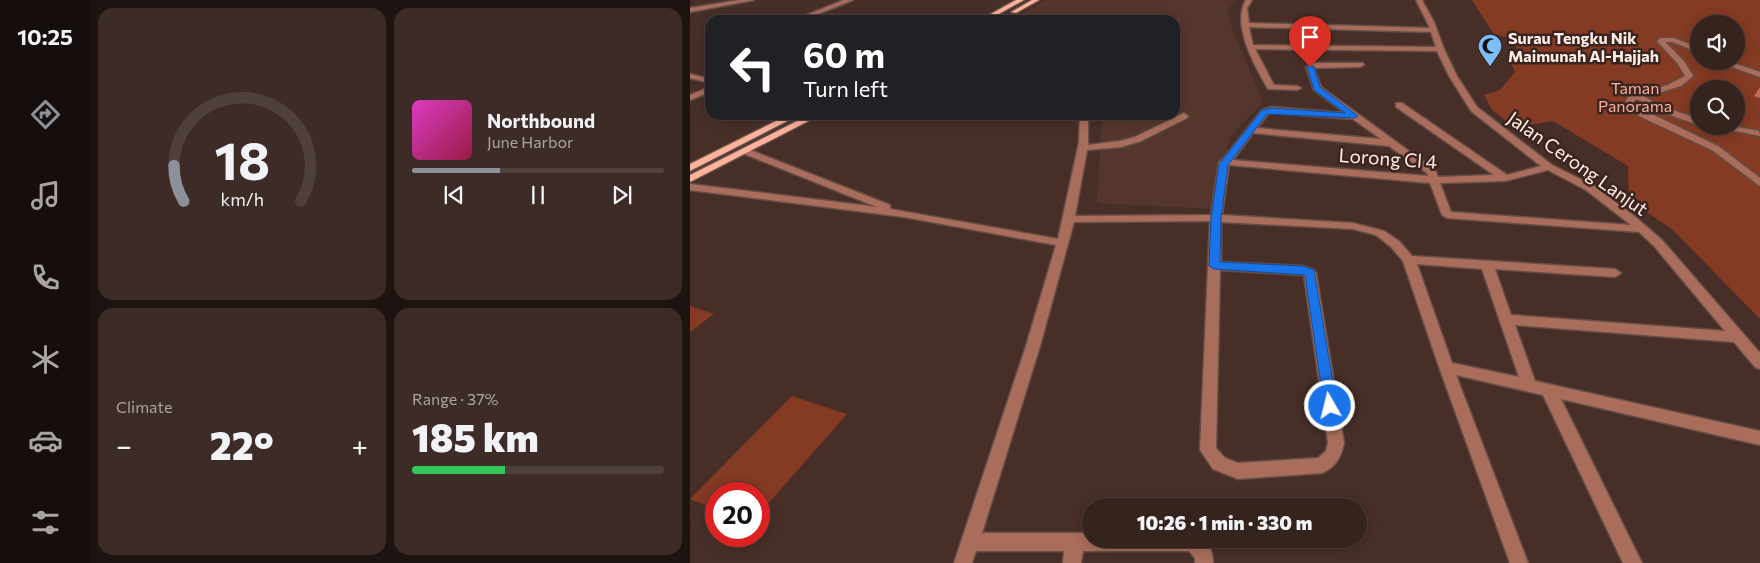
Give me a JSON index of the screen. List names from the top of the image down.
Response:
{
  "streets": {
    "street": ["Lorong Cl 4", "Jalan Cerong Lanjut"]
  },
  "crossings": [
    ["Lorong Cl 4", "Jalan Cerong Lanjut"]
  ],
  "parks": ["Taman Panorama"],
  "places": {
    "mosque": ["Surau Tengku Nik Maimunah Al-Hajjah"]
  },
  "page": {
    "tabs": "10:25",
    "turn": ["60 m", "Turn left"],
    "song": ["Northbound", "June Harbor"],
    "tile": [
      "Climate",
      ["Range · 37%", "185 km"]
    ],
    "heat": ["−", "22°", "+"],
    "limit": "20",
    "trip": "10:26 · 1 min · 330 m",
    "gauge": ["18", "km/h"]
  }
}
